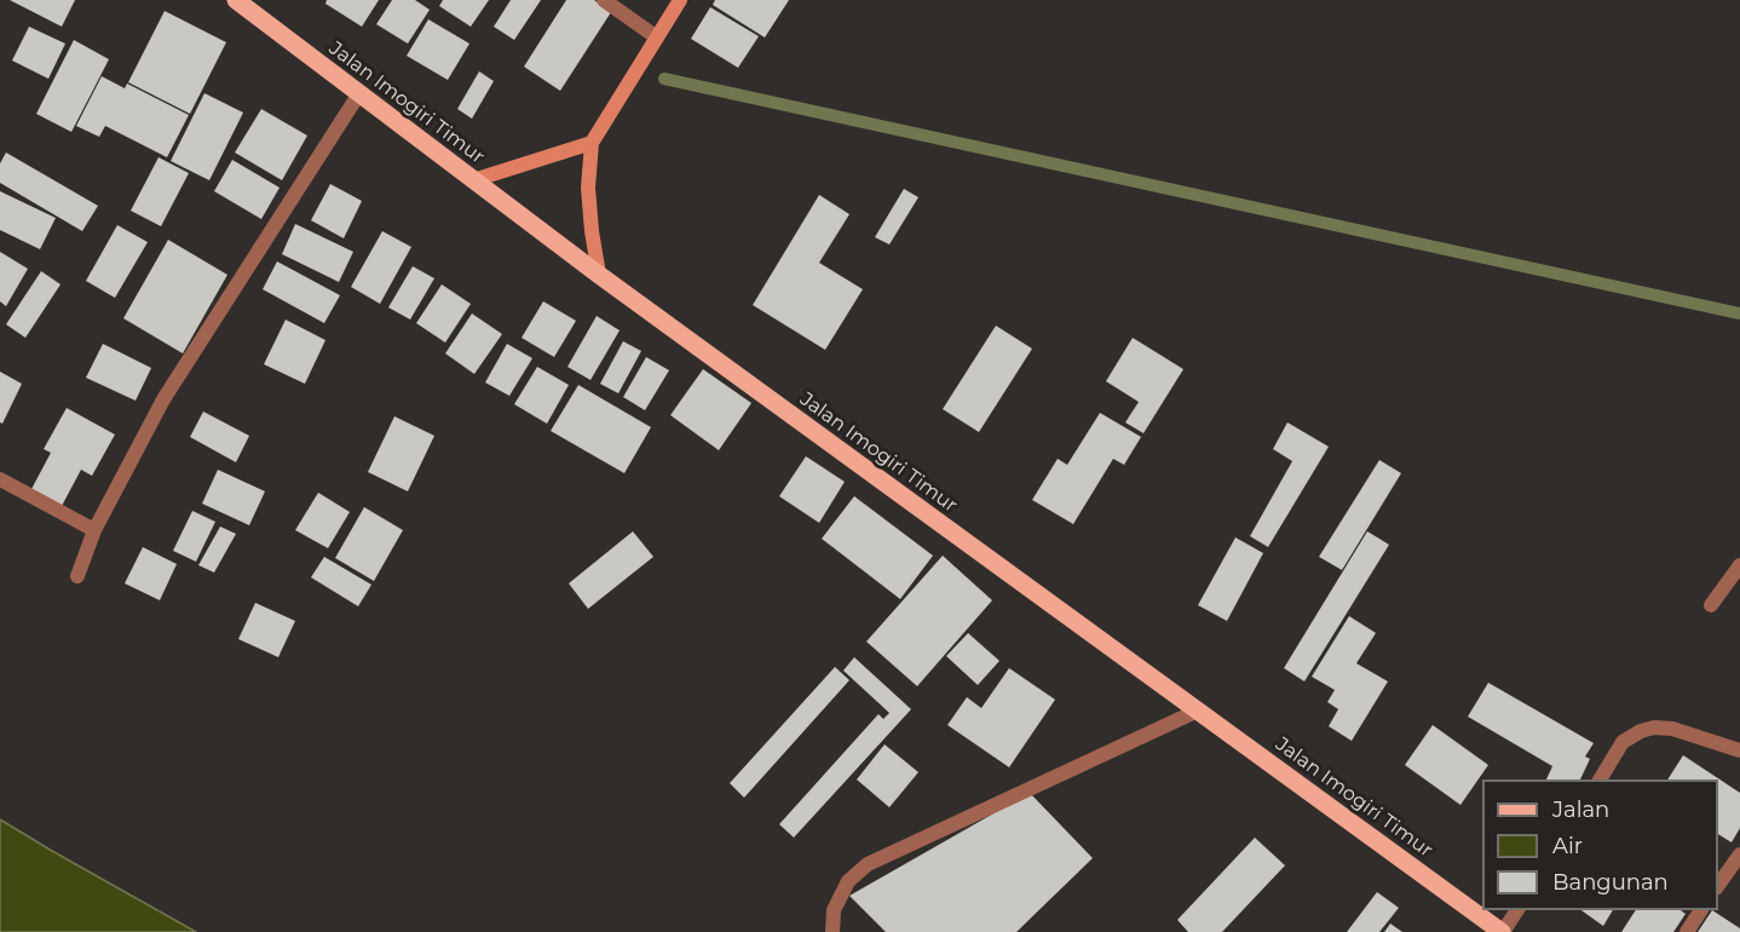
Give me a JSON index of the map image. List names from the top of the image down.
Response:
{
  "streets": {
    "main road": ["Jalan Imogiri Timur"]
  },
  "legend": ["Jalan", "Air", "Bangunan"]
}
